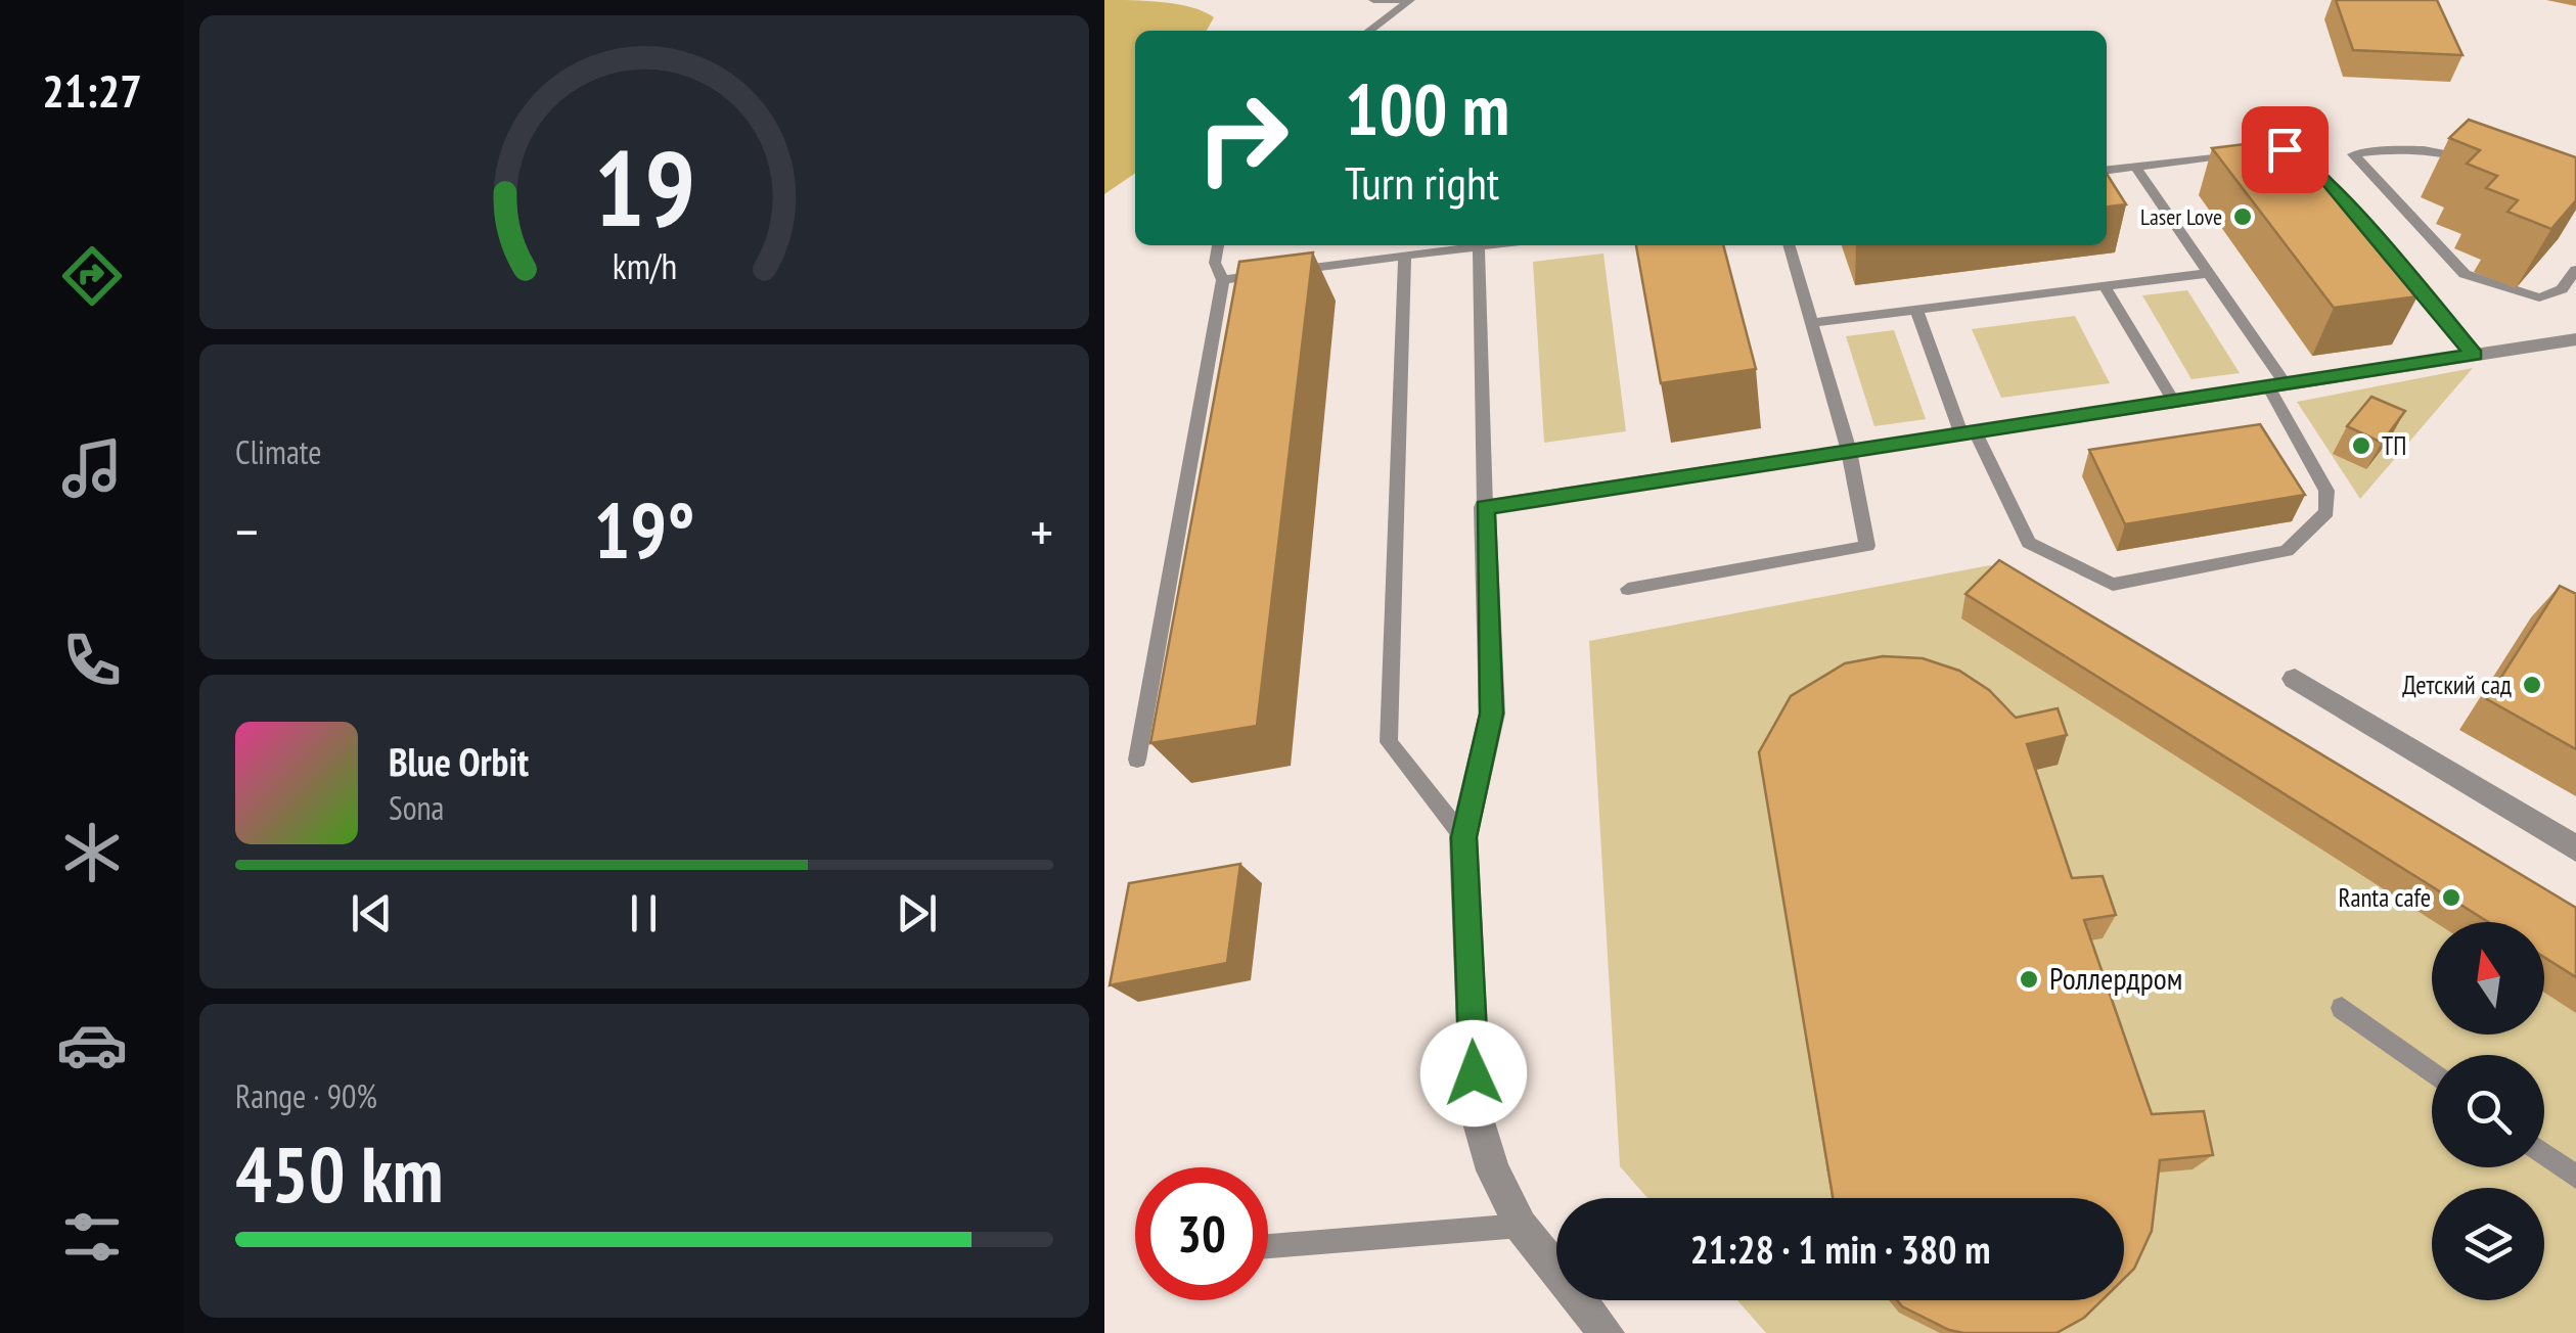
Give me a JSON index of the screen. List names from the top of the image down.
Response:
{
  "places": [
    "Laser Love",
    "ТП",
    "Детский сад",
    "Ranta cafe",
    "Роллердром"
  ],
  "north": "top",
  "page": {
    "tabs": "21:27",
    "turn": ["100 m", "Turn right"],
    "tile": [
      "Climate",
      ["Range · 90%", "450 km"]
    ],
    "heat": ["−", "19°", "+"],
    "song": ["Blue Orbit", "Sona"],
    "limit": "30",
    "trip": "21:28 · 1 min · 380 m",
    "gauge": ["19", "km/h"]
  }
}
